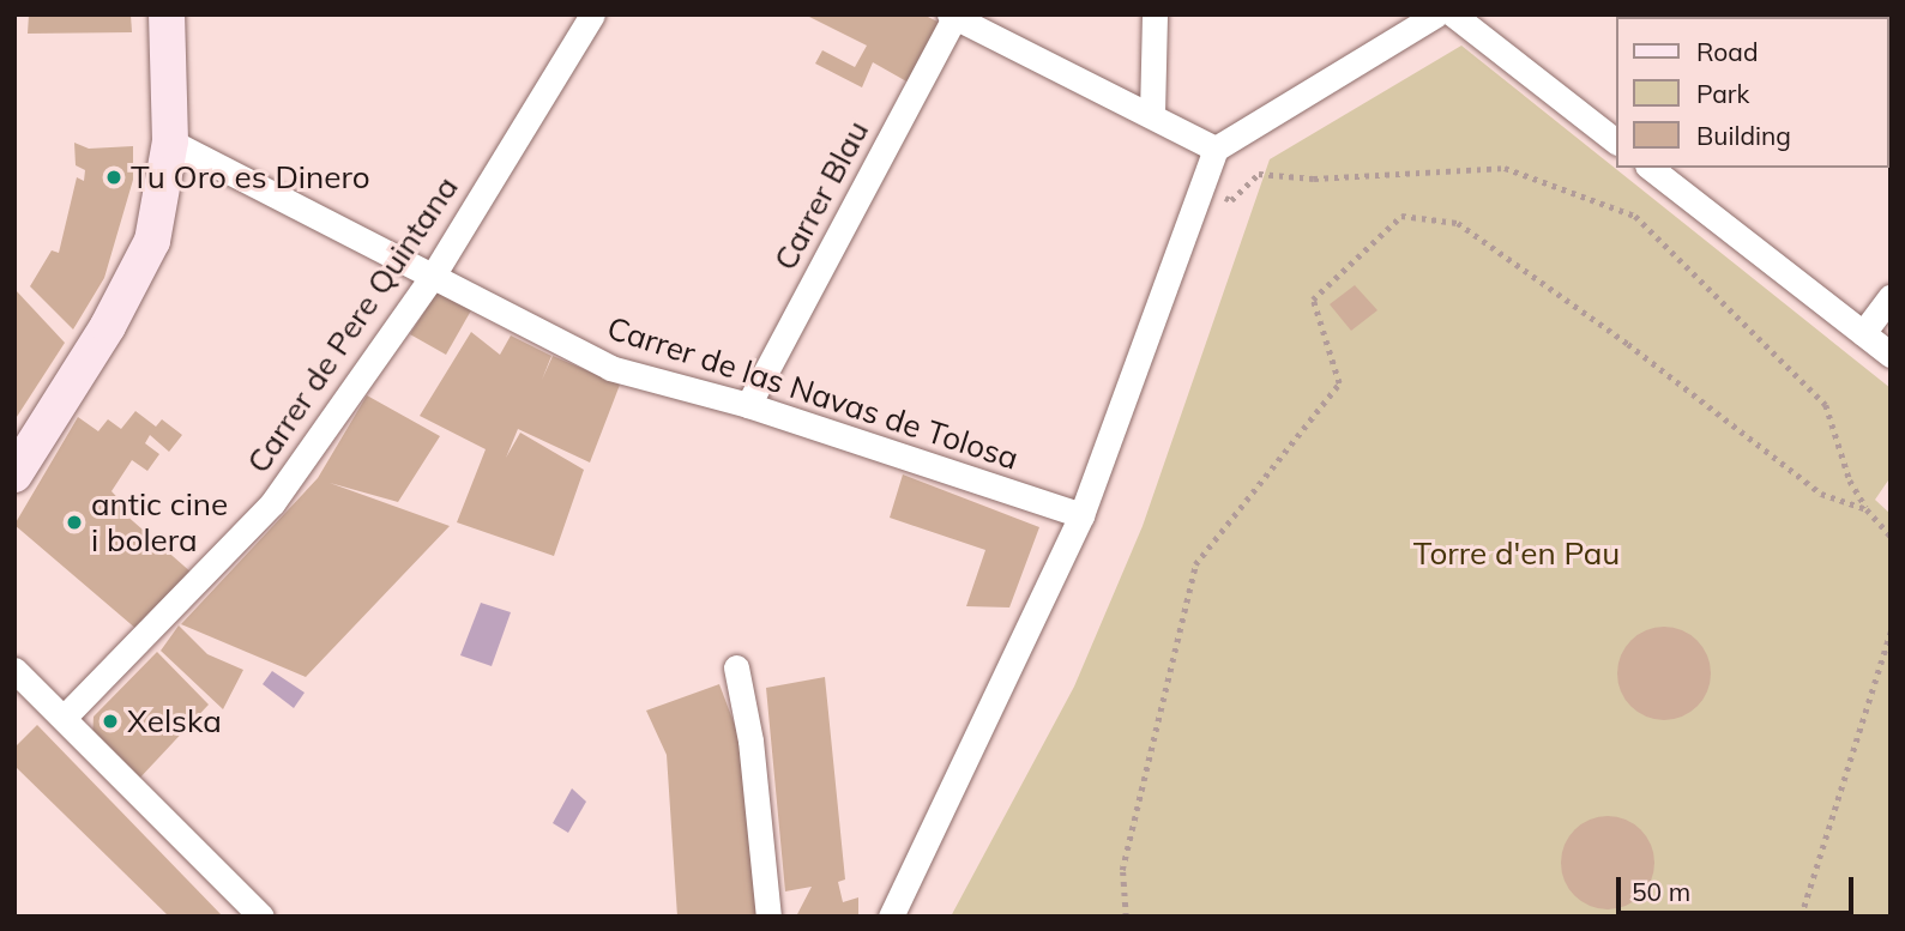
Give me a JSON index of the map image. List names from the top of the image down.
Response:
{
  "streets": {
    "street": ["Carrer Blau", "Carrer de Pere Quintana", "Carrer de las Navas de Tolosa"]
  },
  "crossings": [
    ["Carrer Blau", "Carrer de las Navas de Tolosa"],
    ["Carrer de Pere Quintana", "Carrer de las Navas de Tolosa"]
  ],
  "parks": ["Torre d'en Pau"],
  "places": ["Tu Oro es Dinero", "antic cine i bolera", "Xelska"],
  "legend": ["Road", "Park", "Building"],
  "scale_bar": "50 m"
}
